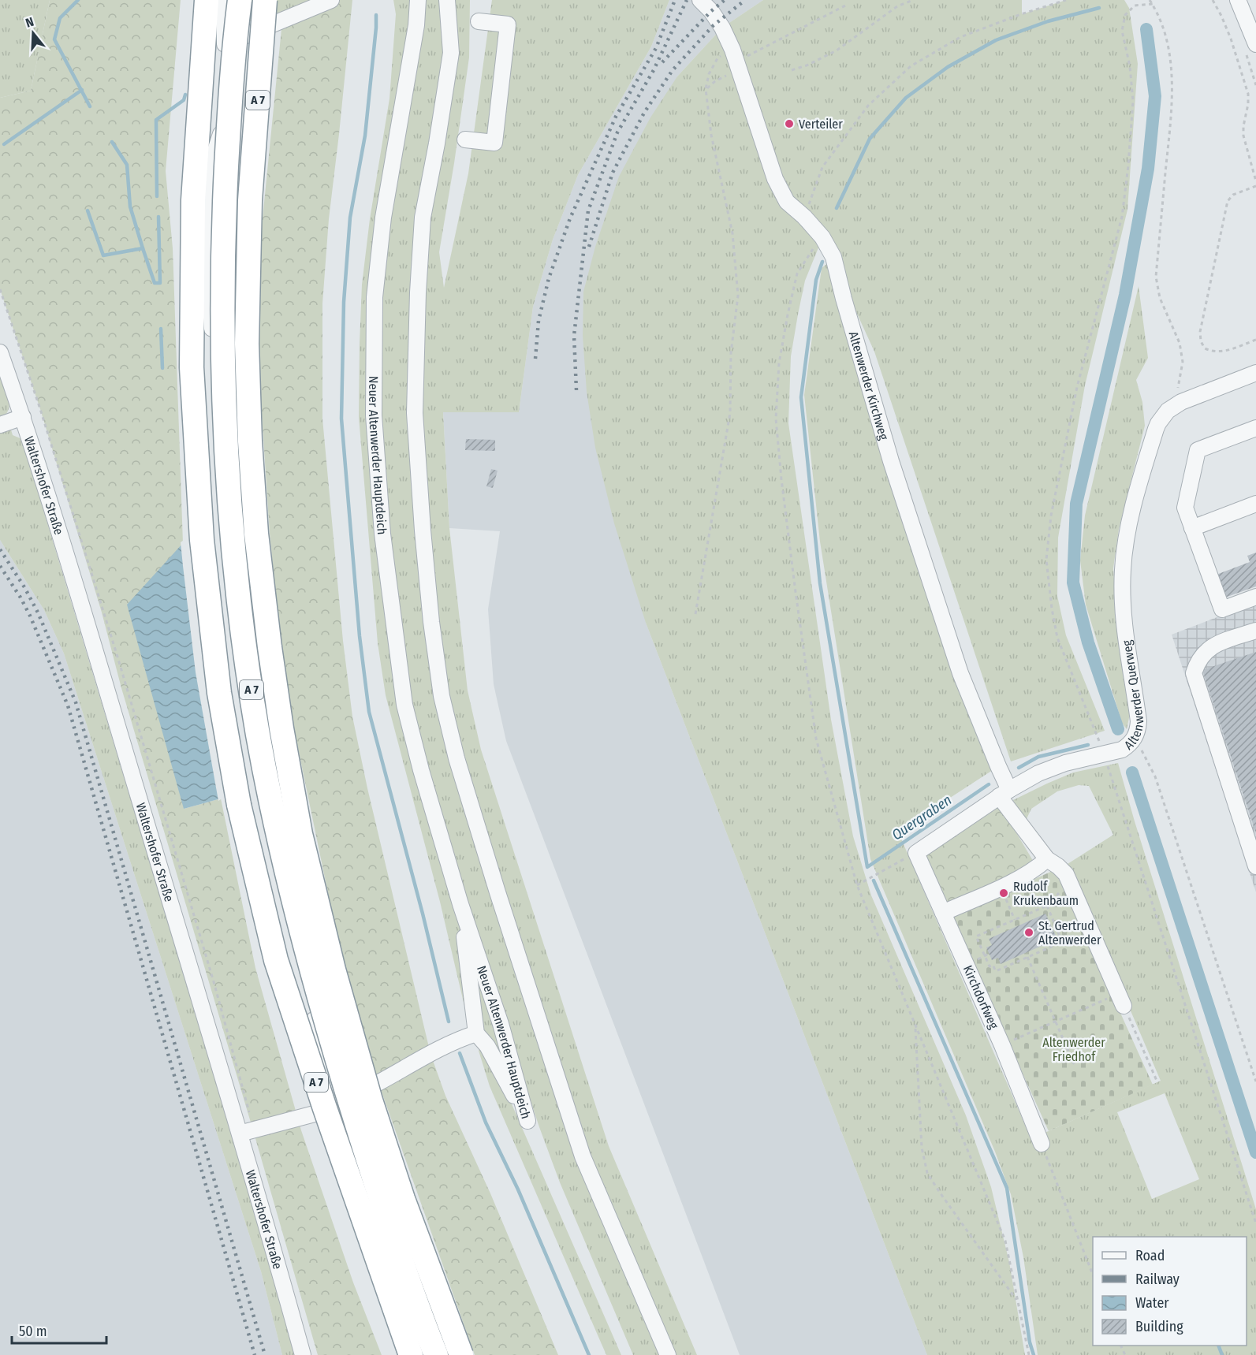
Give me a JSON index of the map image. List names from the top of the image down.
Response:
{
  "streets": {
    "highway": ["A 7"],
    "street": [
      "Altenwerder Kirchweg",
      "Neuer Altenwerder Hauptdeich",
      "Waltershofer Straße",
      "Altenwerder Querweg",
      "Kirchdorfweg"
    ]
  },
  "crossings": [
    ["Altenwerder Kirchweg", "Altenwerder Querweg"],
    ["Altenwerder Querweg", "Kirchdorfweg"]
  ],
  "water": ["Quergraben"],
  "parks": ["Altenwerder Friedhof"],
  "places": ["Verteiler", "Rudolf Krukenbaum", "St. Gertrud Altenwerder"],
  "legend": [
    "Road",
    "Railway",
    "Water",
    "Building"
  ],
  "scale_bar": "50 m",
  "north": "top"
}
